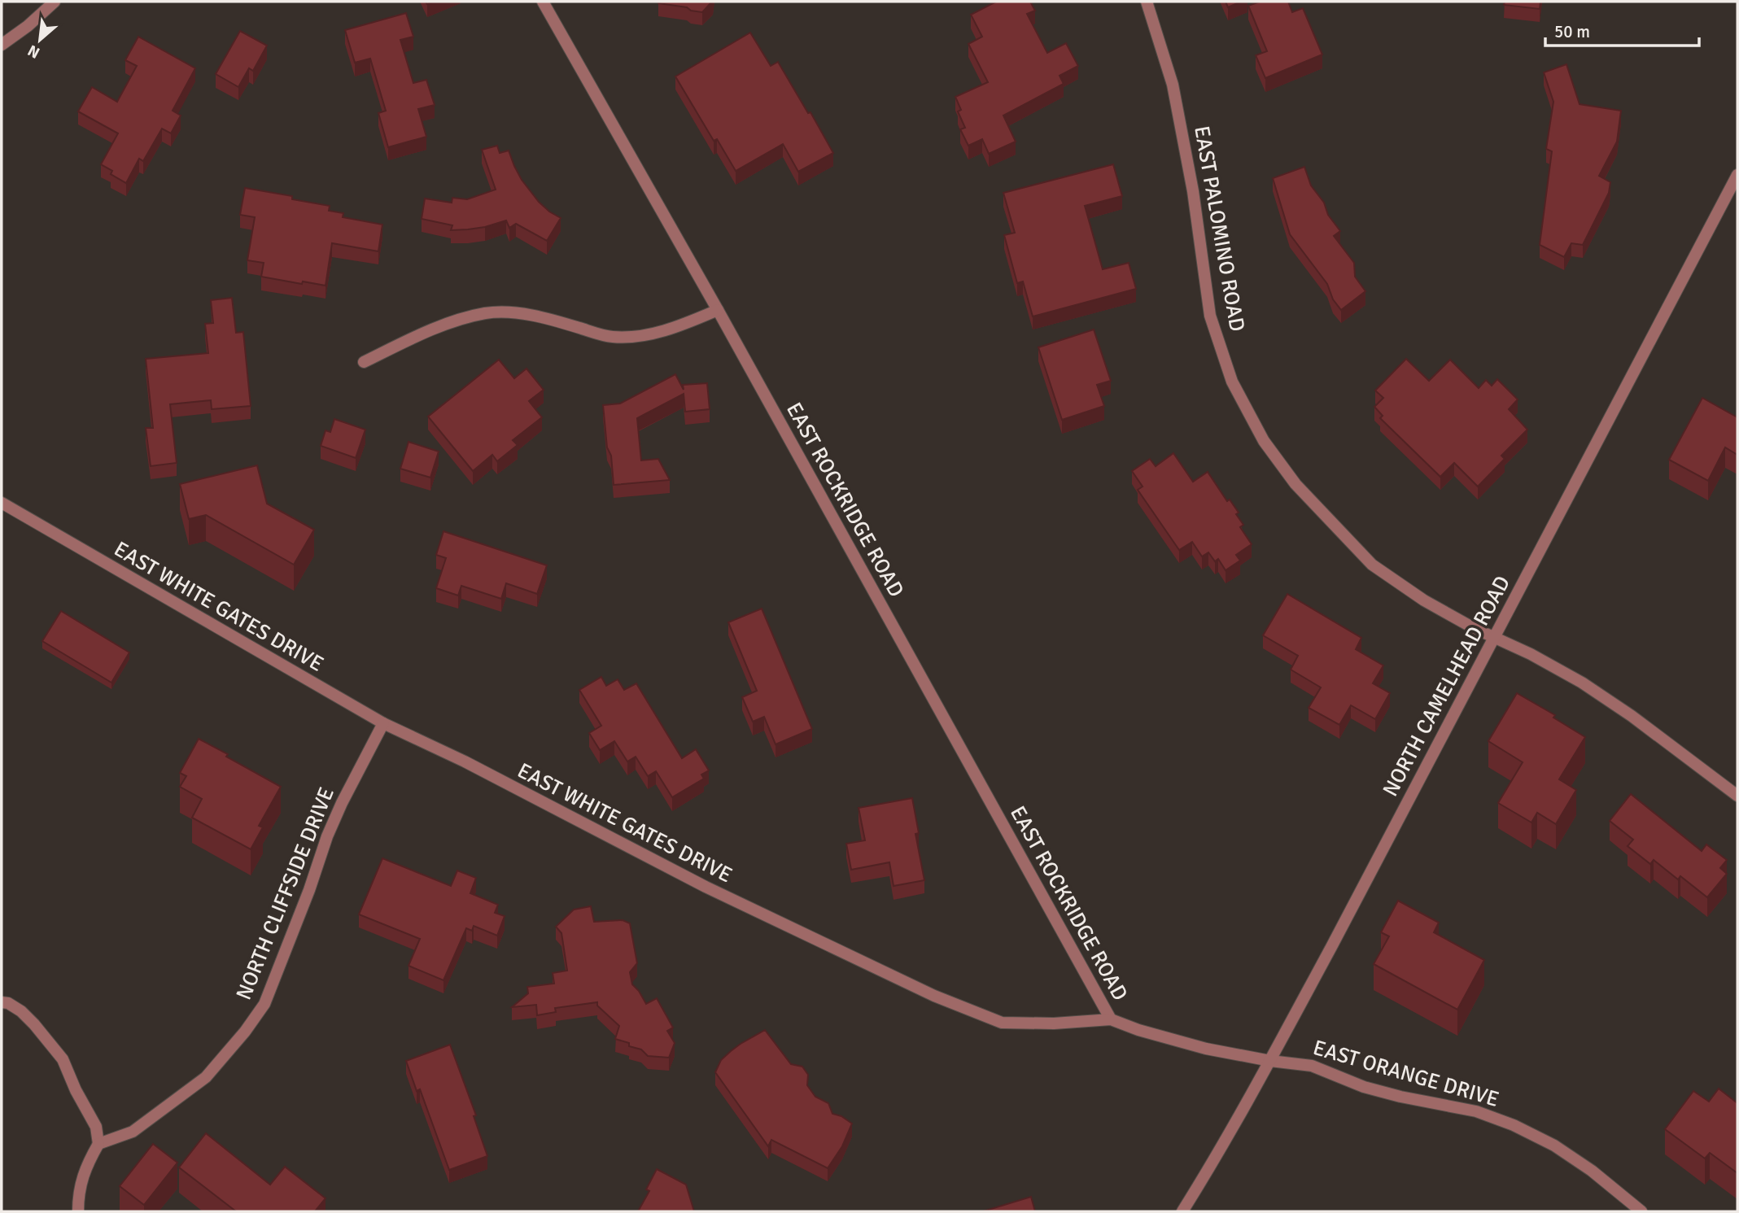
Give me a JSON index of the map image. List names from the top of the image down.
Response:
{
  "streets": {
    "street": [
      "EAST PALOMINO ROAD",
      "EAST ROCKRIDGE ROAD",
      "EAST WHITE GATES DRIVE",
      "NORTH CAMELHEAD ROAD",
      "NORTH CLIFFSIDE DRIVE",
      "EAST ORANGE DRIVE"
    ]
  },
  "crossings": [
    ["EAST PALOMINO ROAD", "NORTH CAMELHEAD ROAD"],
    ["EAST ROCKRIDGE ROAD", "EAST WHITE GATES DRIVE"],
    ["EAST WHITE GATES DRIVE", "NORTH CAMELHEAD ROAD"],
    ["EAST WHITE GATES DRIVE", "NORTH CLIFFSIDE DRIVE"],
    ["EAST WHITE GATES DRIVE", "EAST ORANGE DRIVE"],
    ["NORTH CAMELHEAD ROAD", "EAST ORANGE DRIVE"]
  ],
  "scale_bar": "50 m",
  "north": "bottom left"
}
